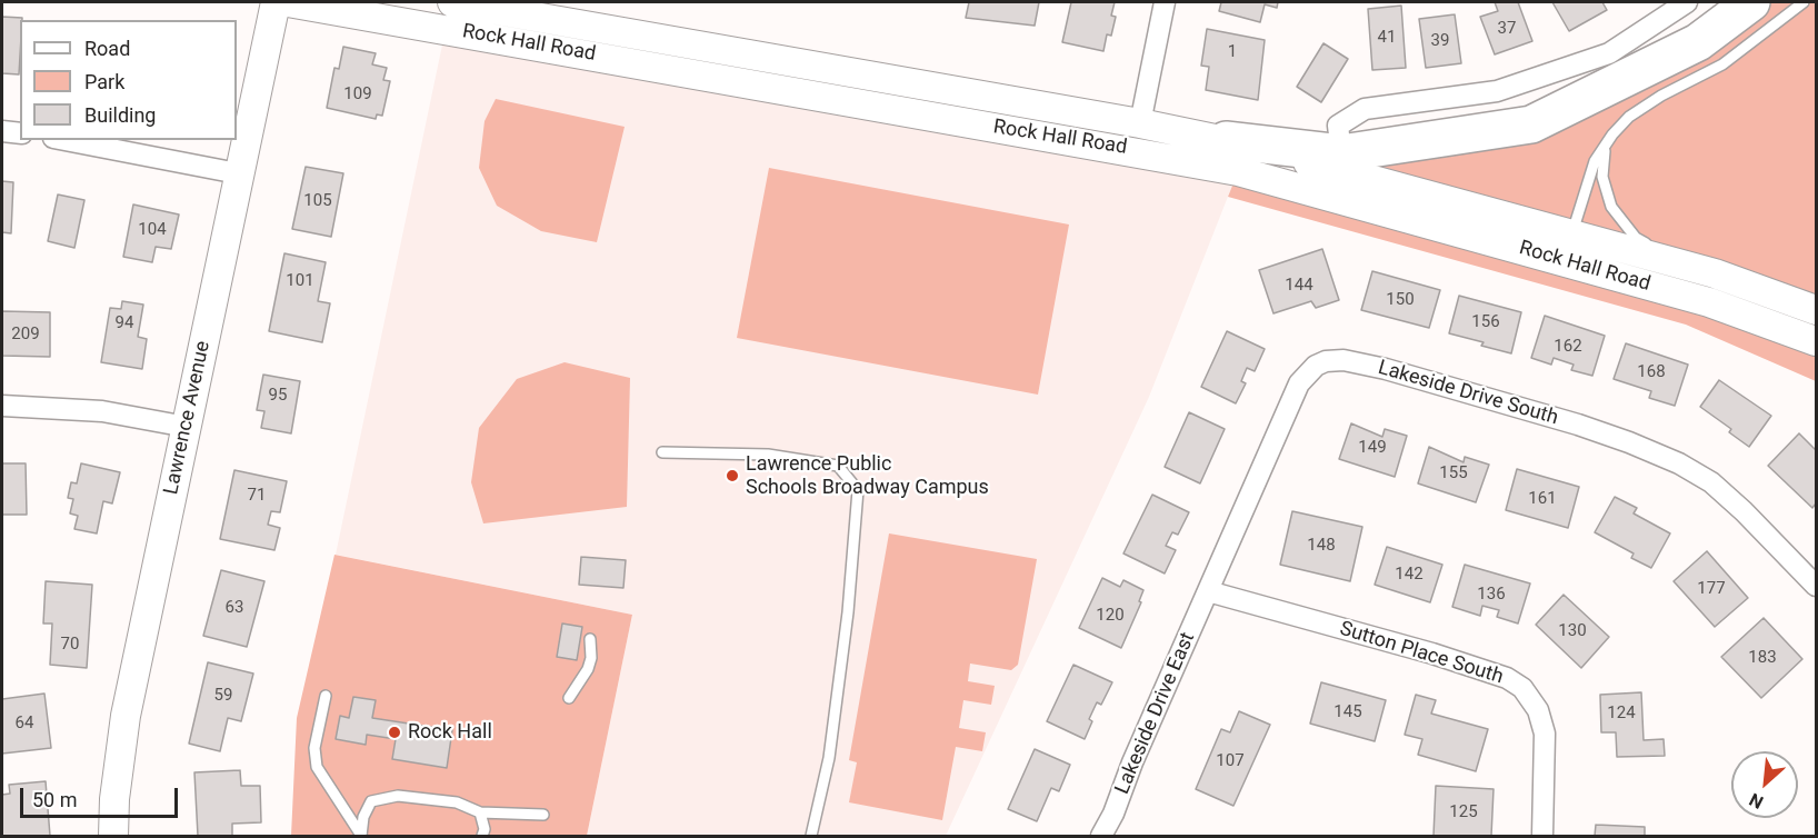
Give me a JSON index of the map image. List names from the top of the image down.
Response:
{
  "streets": {
    "main road": ["Rock Hall Road", "Lawrence Avenue"],
    "street": ["Lakeside Drive South", "Sutton Place South", "Lakeside Drive East"]
  },
  "crossings": [
    ["Lakeside Drive South", "Sutton Place South"],
    ["Lakeside Drive South", "Lakeside Drive East"],
    ["Sutton Place South", "Lakeside Drive East"]
  ],
  "places": ["Lawrence Public Schools Broadway Campus", "Rock Hall"],
  "house_numbers": [
    "37",
    "41",
    "39",
    "1",
    "109",
    "105",
    "104",
    "101",
    "144",
    "150",
    "156",
    "94",
    "209",
    "162",
    "168",
    "95",
    "149",
    "155",
    "71",
    "161",
    "148",
    "142",
    "177",
    "136",
    "63",
    "120",
    "130",
    "70",
    "183",
    "59",
    "145",
    "124",
    "64",
    "107",
    "125"
  ],
  "legend": ["Road", "Park", "Building"],
  "scale_bar": "50 m",
  "north": "bottom left"
}
